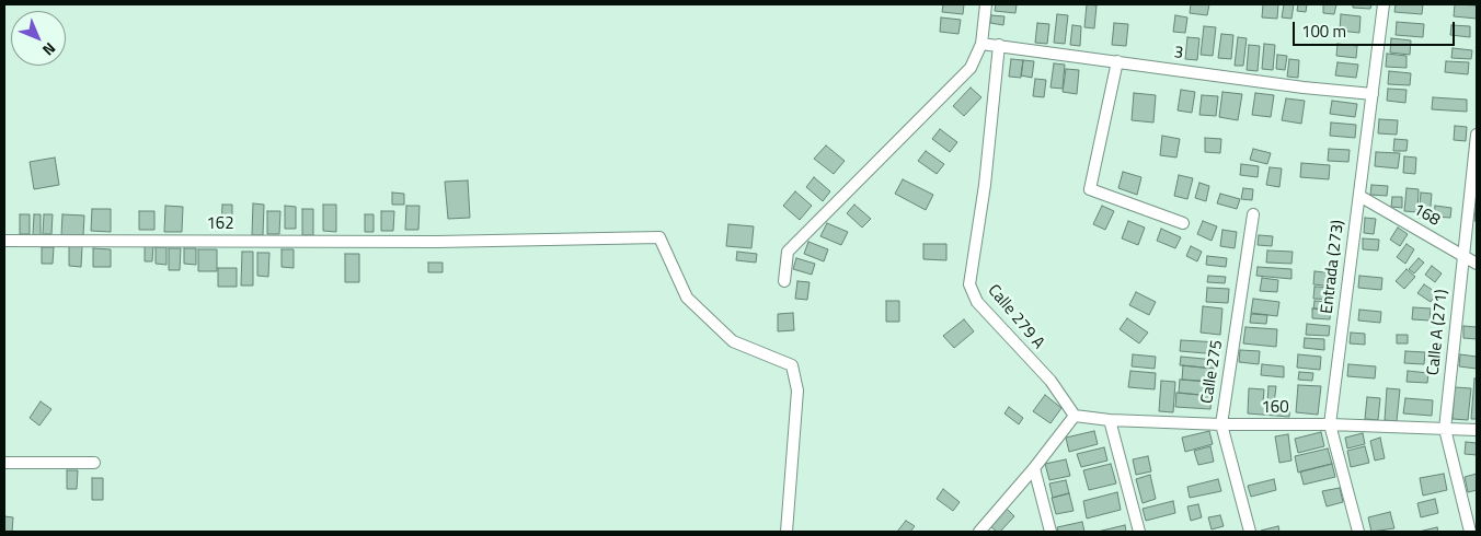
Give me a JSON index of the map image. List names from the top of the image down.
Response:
{
  "streets": {
    "street": [
      "3",
      "168",
      "162",
      "Entrada (273)",
      "Calle 279 A",
      "Calle A (271)",
      "Calle 275",
      "160"
    ]
  },
  "crossings": [
    ["3", "Entrada (273)"],
    ["3", "Calle 279 A"],
    ["168", "Entrada (273)"],
    ["168", "Calle A (271)"],
    ["Entrada (273)", "160"],
    ["Calle 279 A", "160"],
    ["Calle A (271)", "160"],
    ["Calle 275", "160"]
  ],
  "scale_bar": "100 m",
  "north": "bottom right"
}
